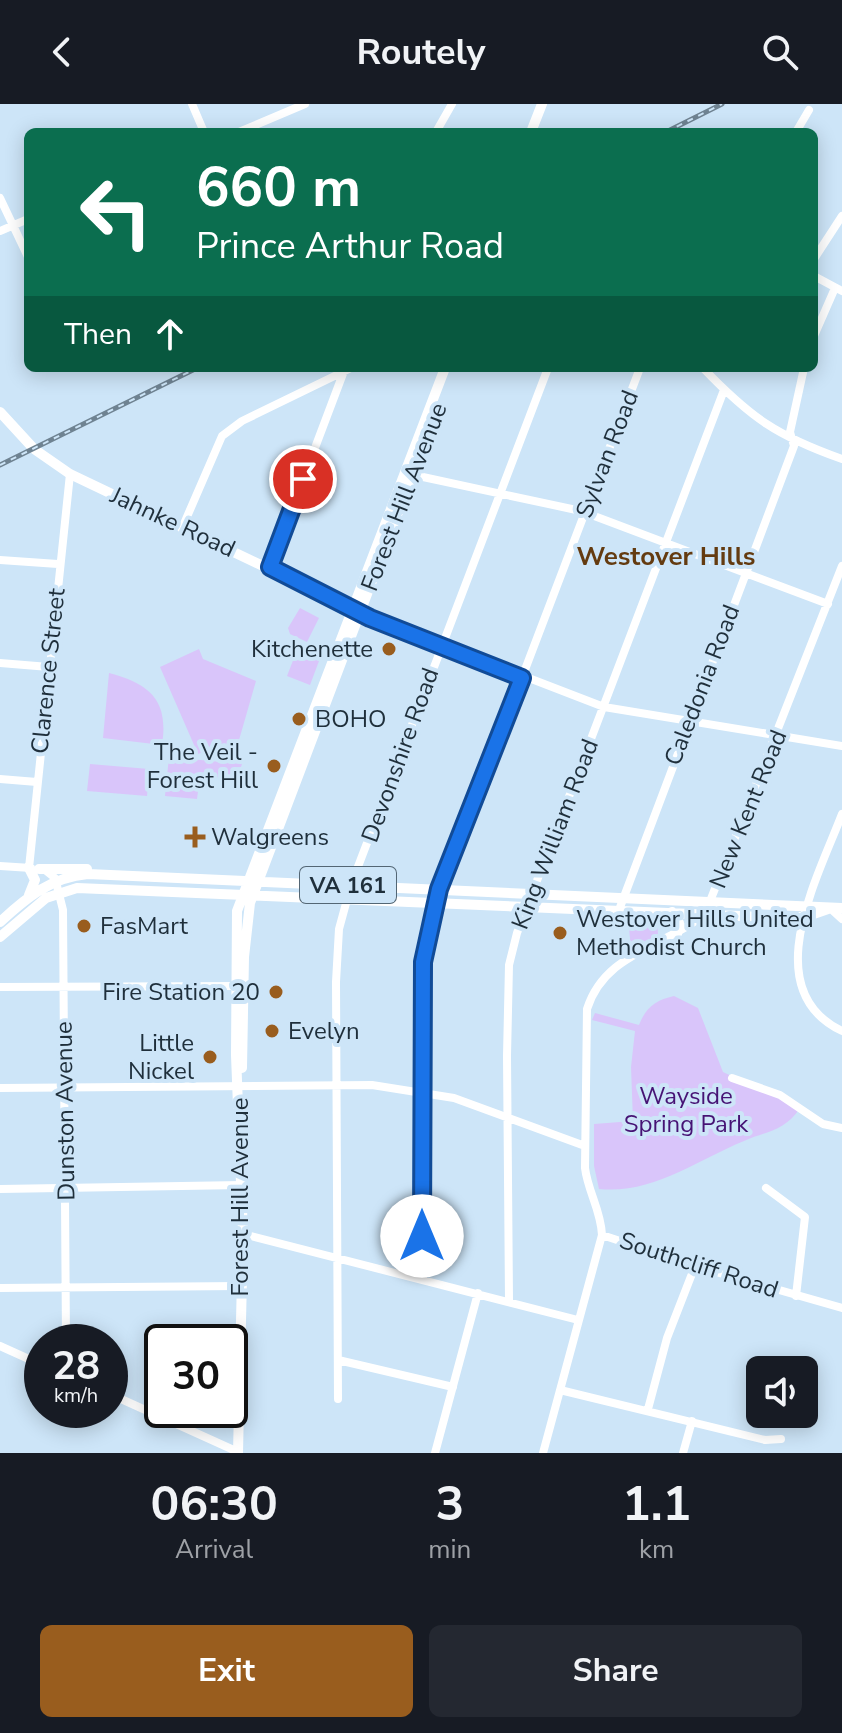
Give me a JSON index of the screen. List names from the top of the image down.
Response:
{
  "streets": {
    "main road": ["Forest Hill Avenue", "Jahnke Road", "VA 161"],
    "street": [
      "Sylvan Road",
      "Clarence Street",
      "Caledonia Road",
      "Devonshire Road",
      "New Kent Road",
      "King William Road",
      "Dunston Avenue",
      "Southcliff Road"
    ]
  },
  "crossings": [
    ["Sylvan Road", "VA 161"],
    ["Forest Hill Avenue", "Jahnke Road"],
    ["Forest Hill Avenue", "VA 161"],
    ["Jahnke Road", "Clarence Street"],
    ["Caledonia Road", "VA 161"],
    ["Devonshire Road", "VA 161"],
    ["New Kent Road", "VA 161"],
    ["New Kent Road", "Southcliff Road"],
    ["King William Road", "VA 161"],
    ["VA 161", "Dunston Avenue"]
  ],
  "districts": ["Westover Hills"],
  "parks": ["Wayside Spring Park"],
  "places": {
    "other": [
      "Kitchenette",
      "BOHO",
      "The Veil - Forest Hill",
      "FasMart",
      "Westover Hills United Methodist Church",
      "Fire Station 20",
      "Evelyn",
      "Little Nickel"
    ],
    "health": ["Walgreens"]
  },
  "page": {
    "header": "Routely",
    "turn": ["660 m", "Prince Arthur Road"],
    "then": "Then",
    "speed": "28 km/h",
    "limit": "30",
    "eta": [
      "06:30",
      "Arrival",
      "3",
      "min",
      "1.1",
      "km"
    ],
    "buttons": ["Exit", "Share"]
  }
}
